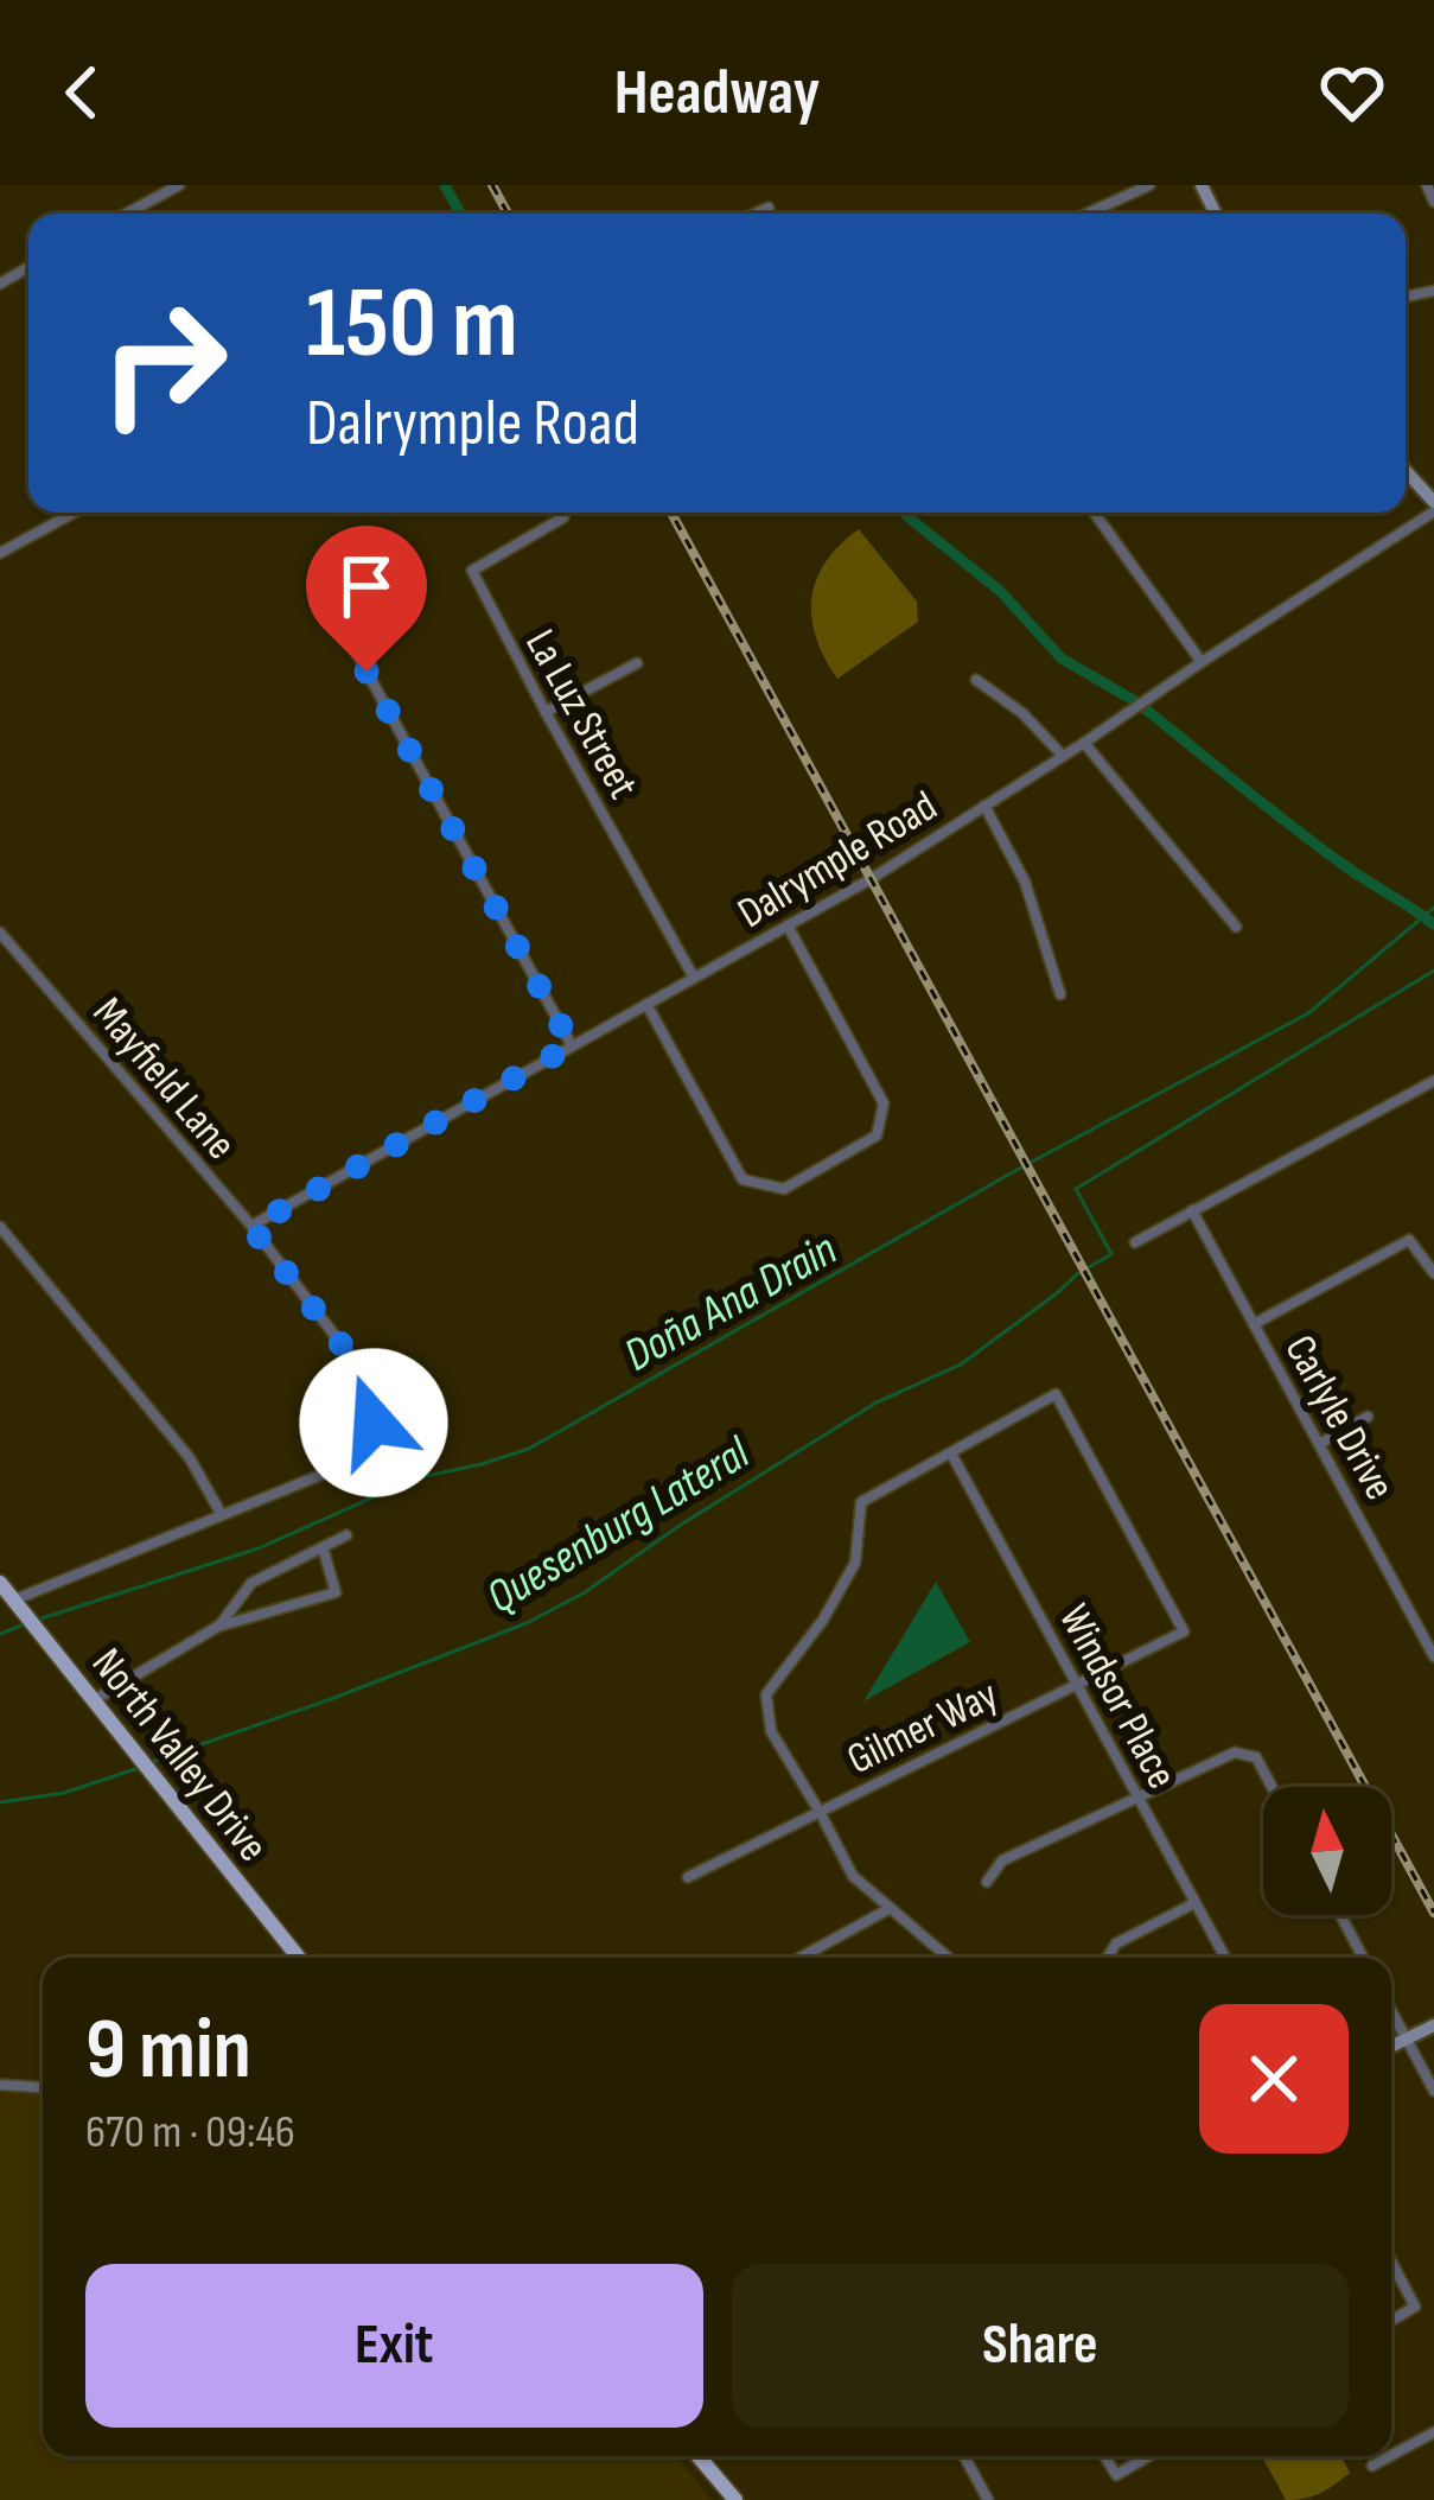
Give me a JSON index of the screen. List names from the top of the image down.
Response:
{
  "streets": {
    "main road": ["North Valley Drive"],
    "street": [
      "La Luz Street",
      "Dalrymple Road",
      "Mayfield Lane",
      "Carlyle Drive",
      "Windsor Place",
      "Gilmer Way"
    ]
  },
  "crossings": [
    ["La Luz Street", "Dalrymple Road"],
    ["Dalrymple Road", "Mayfield Lane"],
    ["Mayfield Lane", "North Valley Drive"],
    ["Windsor Place", "Gilmer Way"]
  ],
  "water": ["Doña Ana Drain", "Quesenburg Lateral"],
  "north": "top",
  "page": {
    "header": "Headway",
    "turn": ["150 m", "Dalrymple Road"],
    "heading": ["9 min", "670 m · 09:46"],
    "buttons": ["Exit", "Share"]
  }
}
